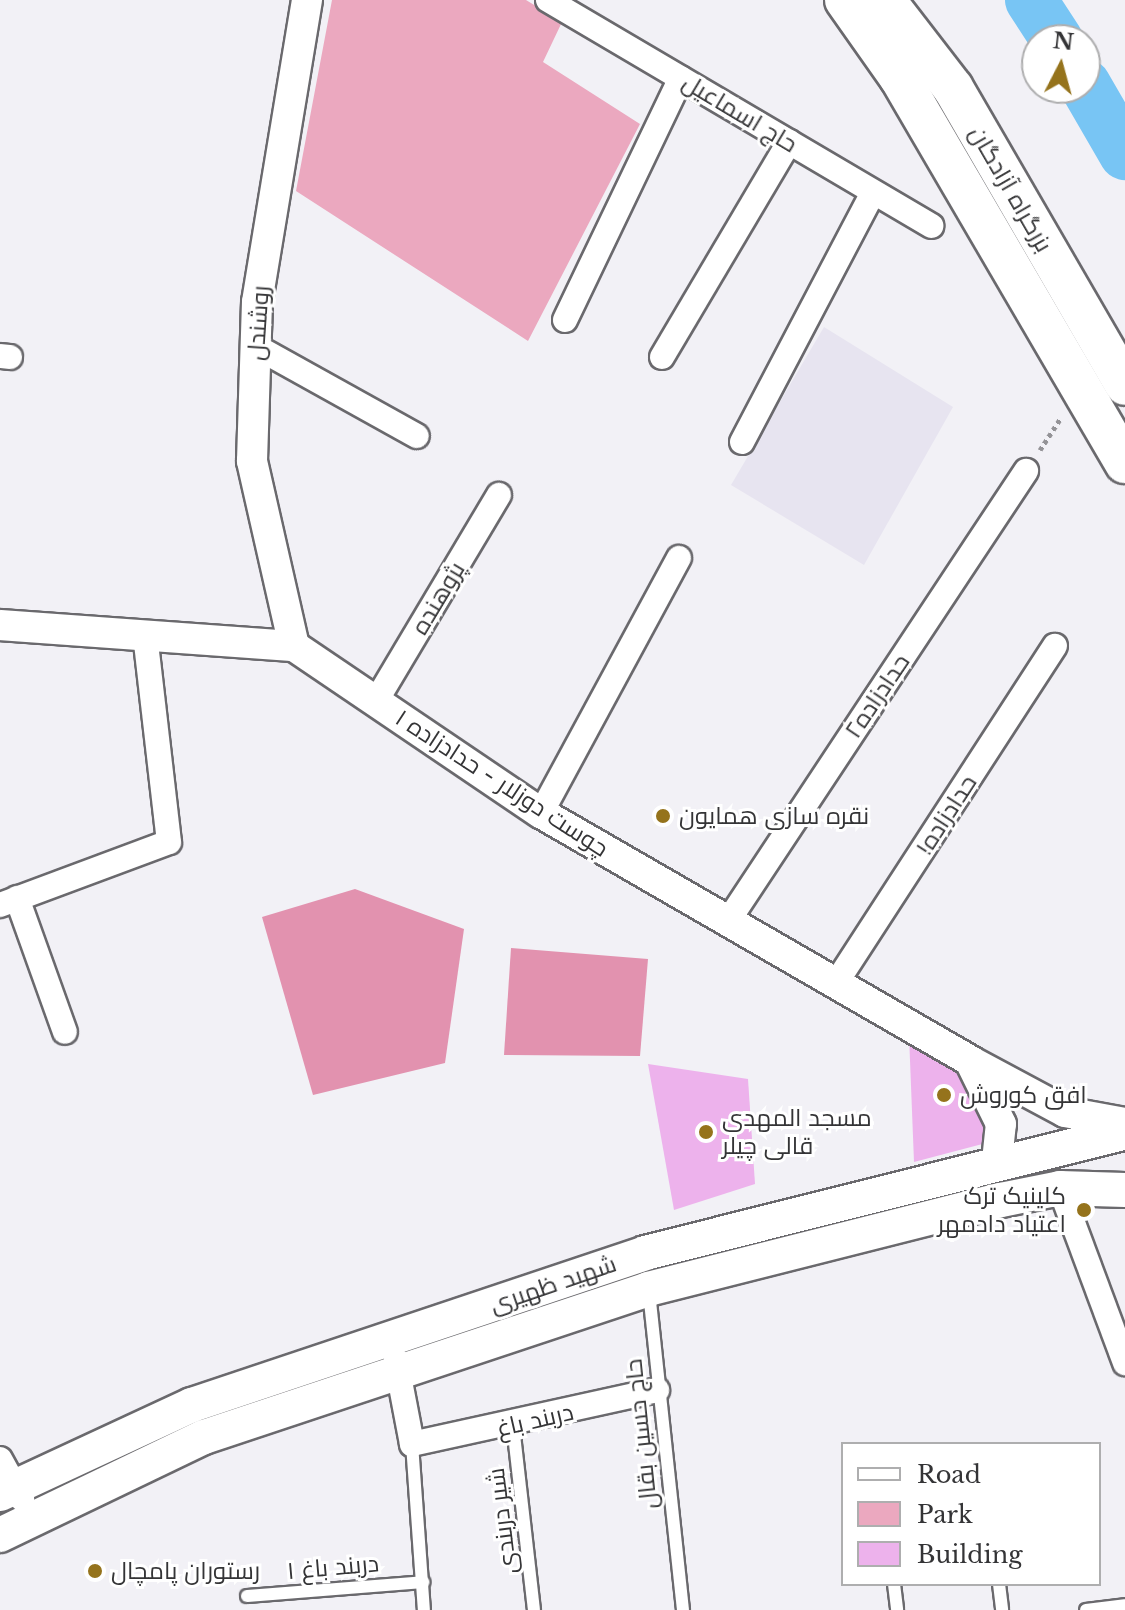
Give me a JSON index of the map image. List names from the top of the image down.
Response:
{
  "streets": {
    "highway": ["بزرگراه آزادگان"],
    "main road": ["شهید ظهیری"],
    "street": [
      "حاج اسماعیل",
      "روشندل",
      "پژوهنده",
      "حدادزاده۲",
      "چوست دوزلار - حدادزاده ۱",
      "حدادزاده۱",
      "دربند باغ"
    ],
    "lane": ["حاج حسین بقال", "شیر دربندی", "دربند باغ ۱"]
  },
  "crossings": [
    ["روشندل", "چوست دوزلار - حدادزاده ۱"],
    ["پژوهنده", "چوست دوزلار - حدادزاده ۱"],
    ["حدادزاده۲", "چوست دوزلار - حدادزاده ۱"],
    ["چوست دوزلار - حدادزاده ۱", "حدادزاده۱"],
    ["شهید ظهیری", "حاج حسین بقال"],
    ["دربند باغ", "حاج حسین بقال"],
    ["دربند باغ", "شیر دربندی"]
  ],
  "places": [
    "نقره سازی همایون",
    "افق کوروش",
    "مسجد المهدی قالی چیلر",
    "کلینیک ترک اعتیاد دادمهر",
    "رستوران پامچال"
  ],
  "legend": ["Road", "Park", "Building"],
  "north": "top"
}
